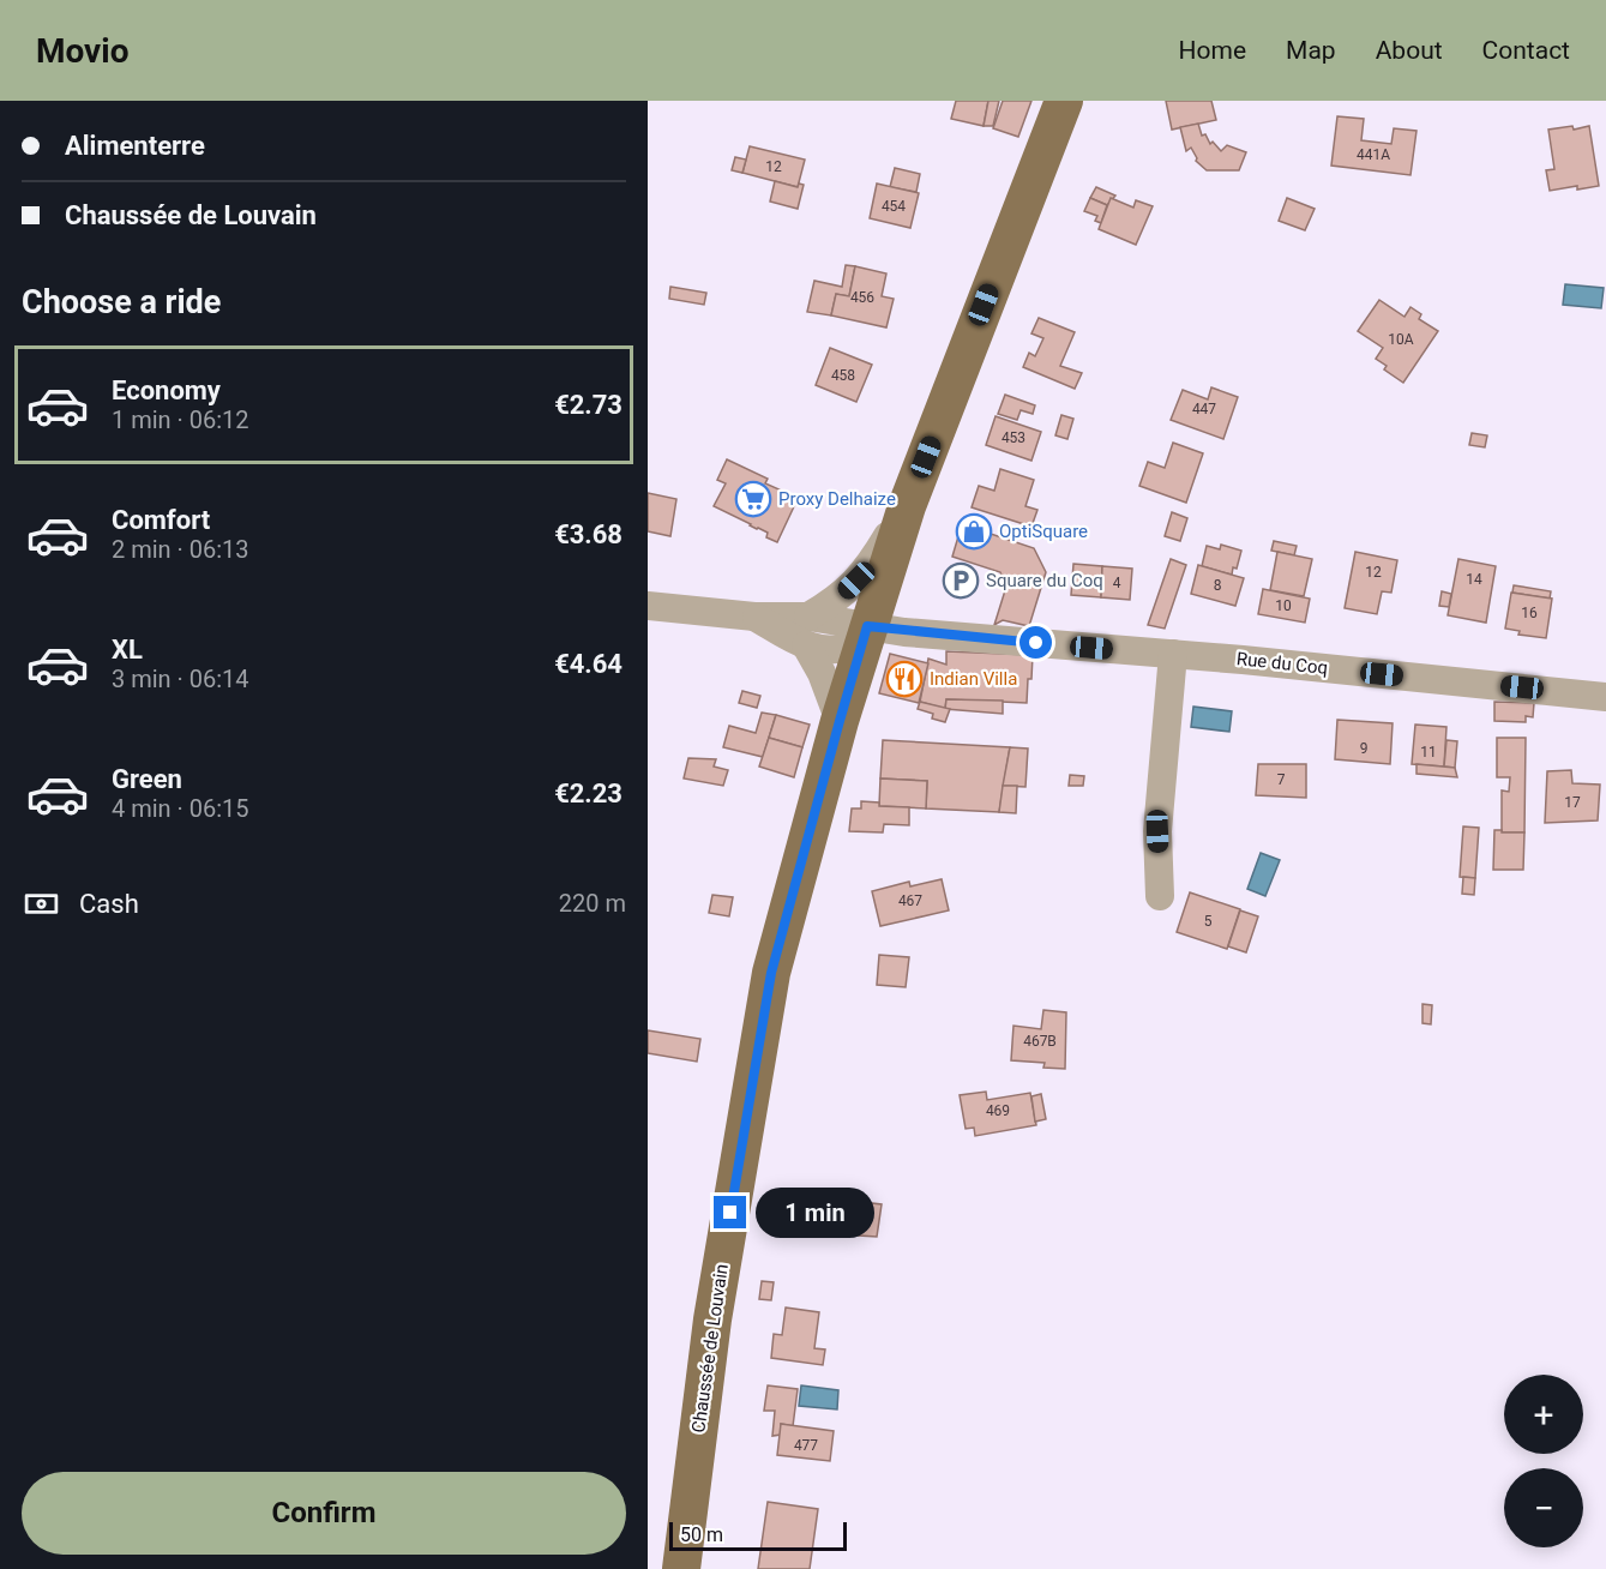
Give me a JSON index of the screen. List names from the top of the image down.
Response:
{
  "streets": {
    "main road": ["Chaussée de Louvain"],
    "street": ["Rue du Coq"]
  },
  "crossings": [
    ["Rue du Coq", "Chaussée de Louvain"]
  ],
  "places": {
    "supermarket": ["Proxy Delhaize"],
    "shop": ["OptiSquare"],
    "parking": ["Square du Coq"],
    "restaurant": ["Indian Villa"]
  },
  "house_numbers": [
    "441A",
    "12",
    "454",
    "456",
    "10A",
    "458",
    "447",
    "453",
    "12",
    "14",
    "4",
    "8",
    "10",
    "16",
    "9",
    "11",
    "7",
    "17",
    "467",
    "5",
    "467B",
    "469",
    "477"
  ],
  "scale_bar": "50 m",
  "page": {
    "header": "Movio",
    "nav": [
      "Home",
      "Map",
      "About",
      "Contact"
    ],
    "banner": ["Alimenterre", "Chaussée de Louvain"],
    "heading": "Choose a ride",
    "list": [
      {
        "name": "Economy",
        "note": "1 min · 06:12",
        "value": "€2.73"
      },
      {
        "name": "Comfort",
        "note": "2 min · 06:13",
        "value": "€3.68"
      },
      {
        "name": "XL",
        "note": "3 min · 06:14",
        "value": "€4.64"
      },
      {
        "name": "Green",
        "note": "4 min · 06:15",
        "value": "€2.23"
      }
    ],
    "pay": ["Cash", "220 m"],
    "bubble": "1 min",
    "map_buttons": ["+", "−"],
    "buttons": "Confirm",
    "scale": "50 m"
  }
}
